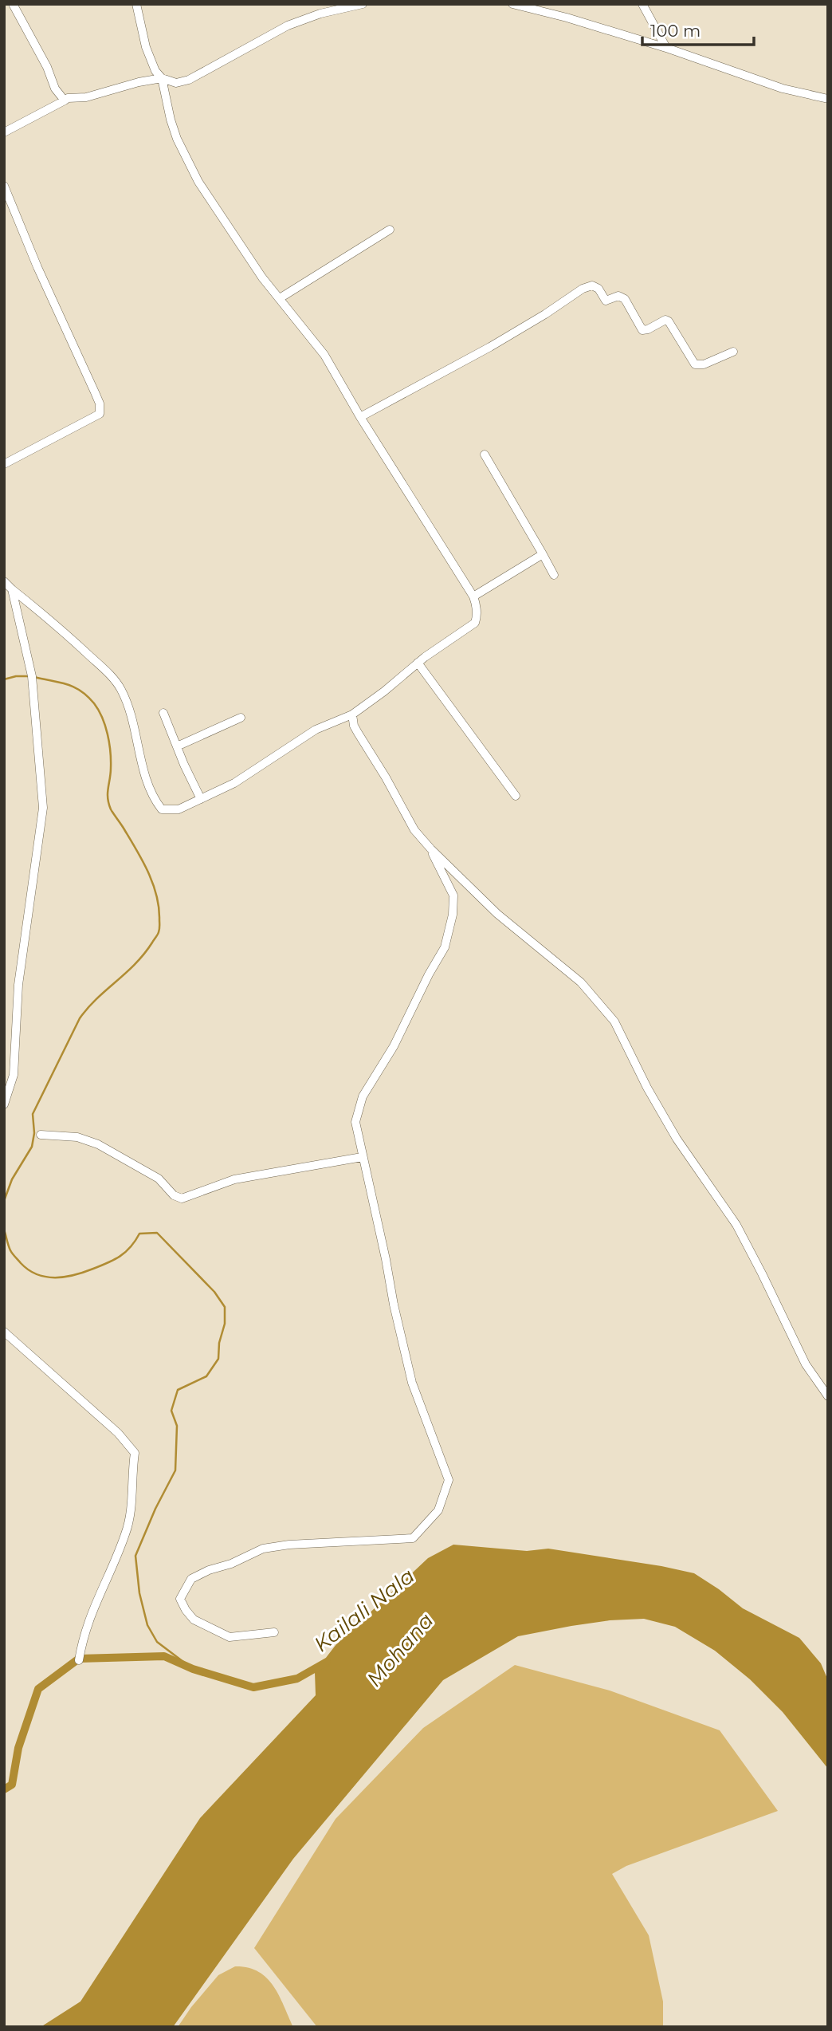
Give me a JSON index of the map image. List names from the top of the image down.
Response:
{
  "water": ["Kailali Nala", "Mohana"],
  "scale_bar": "100 m"
}
